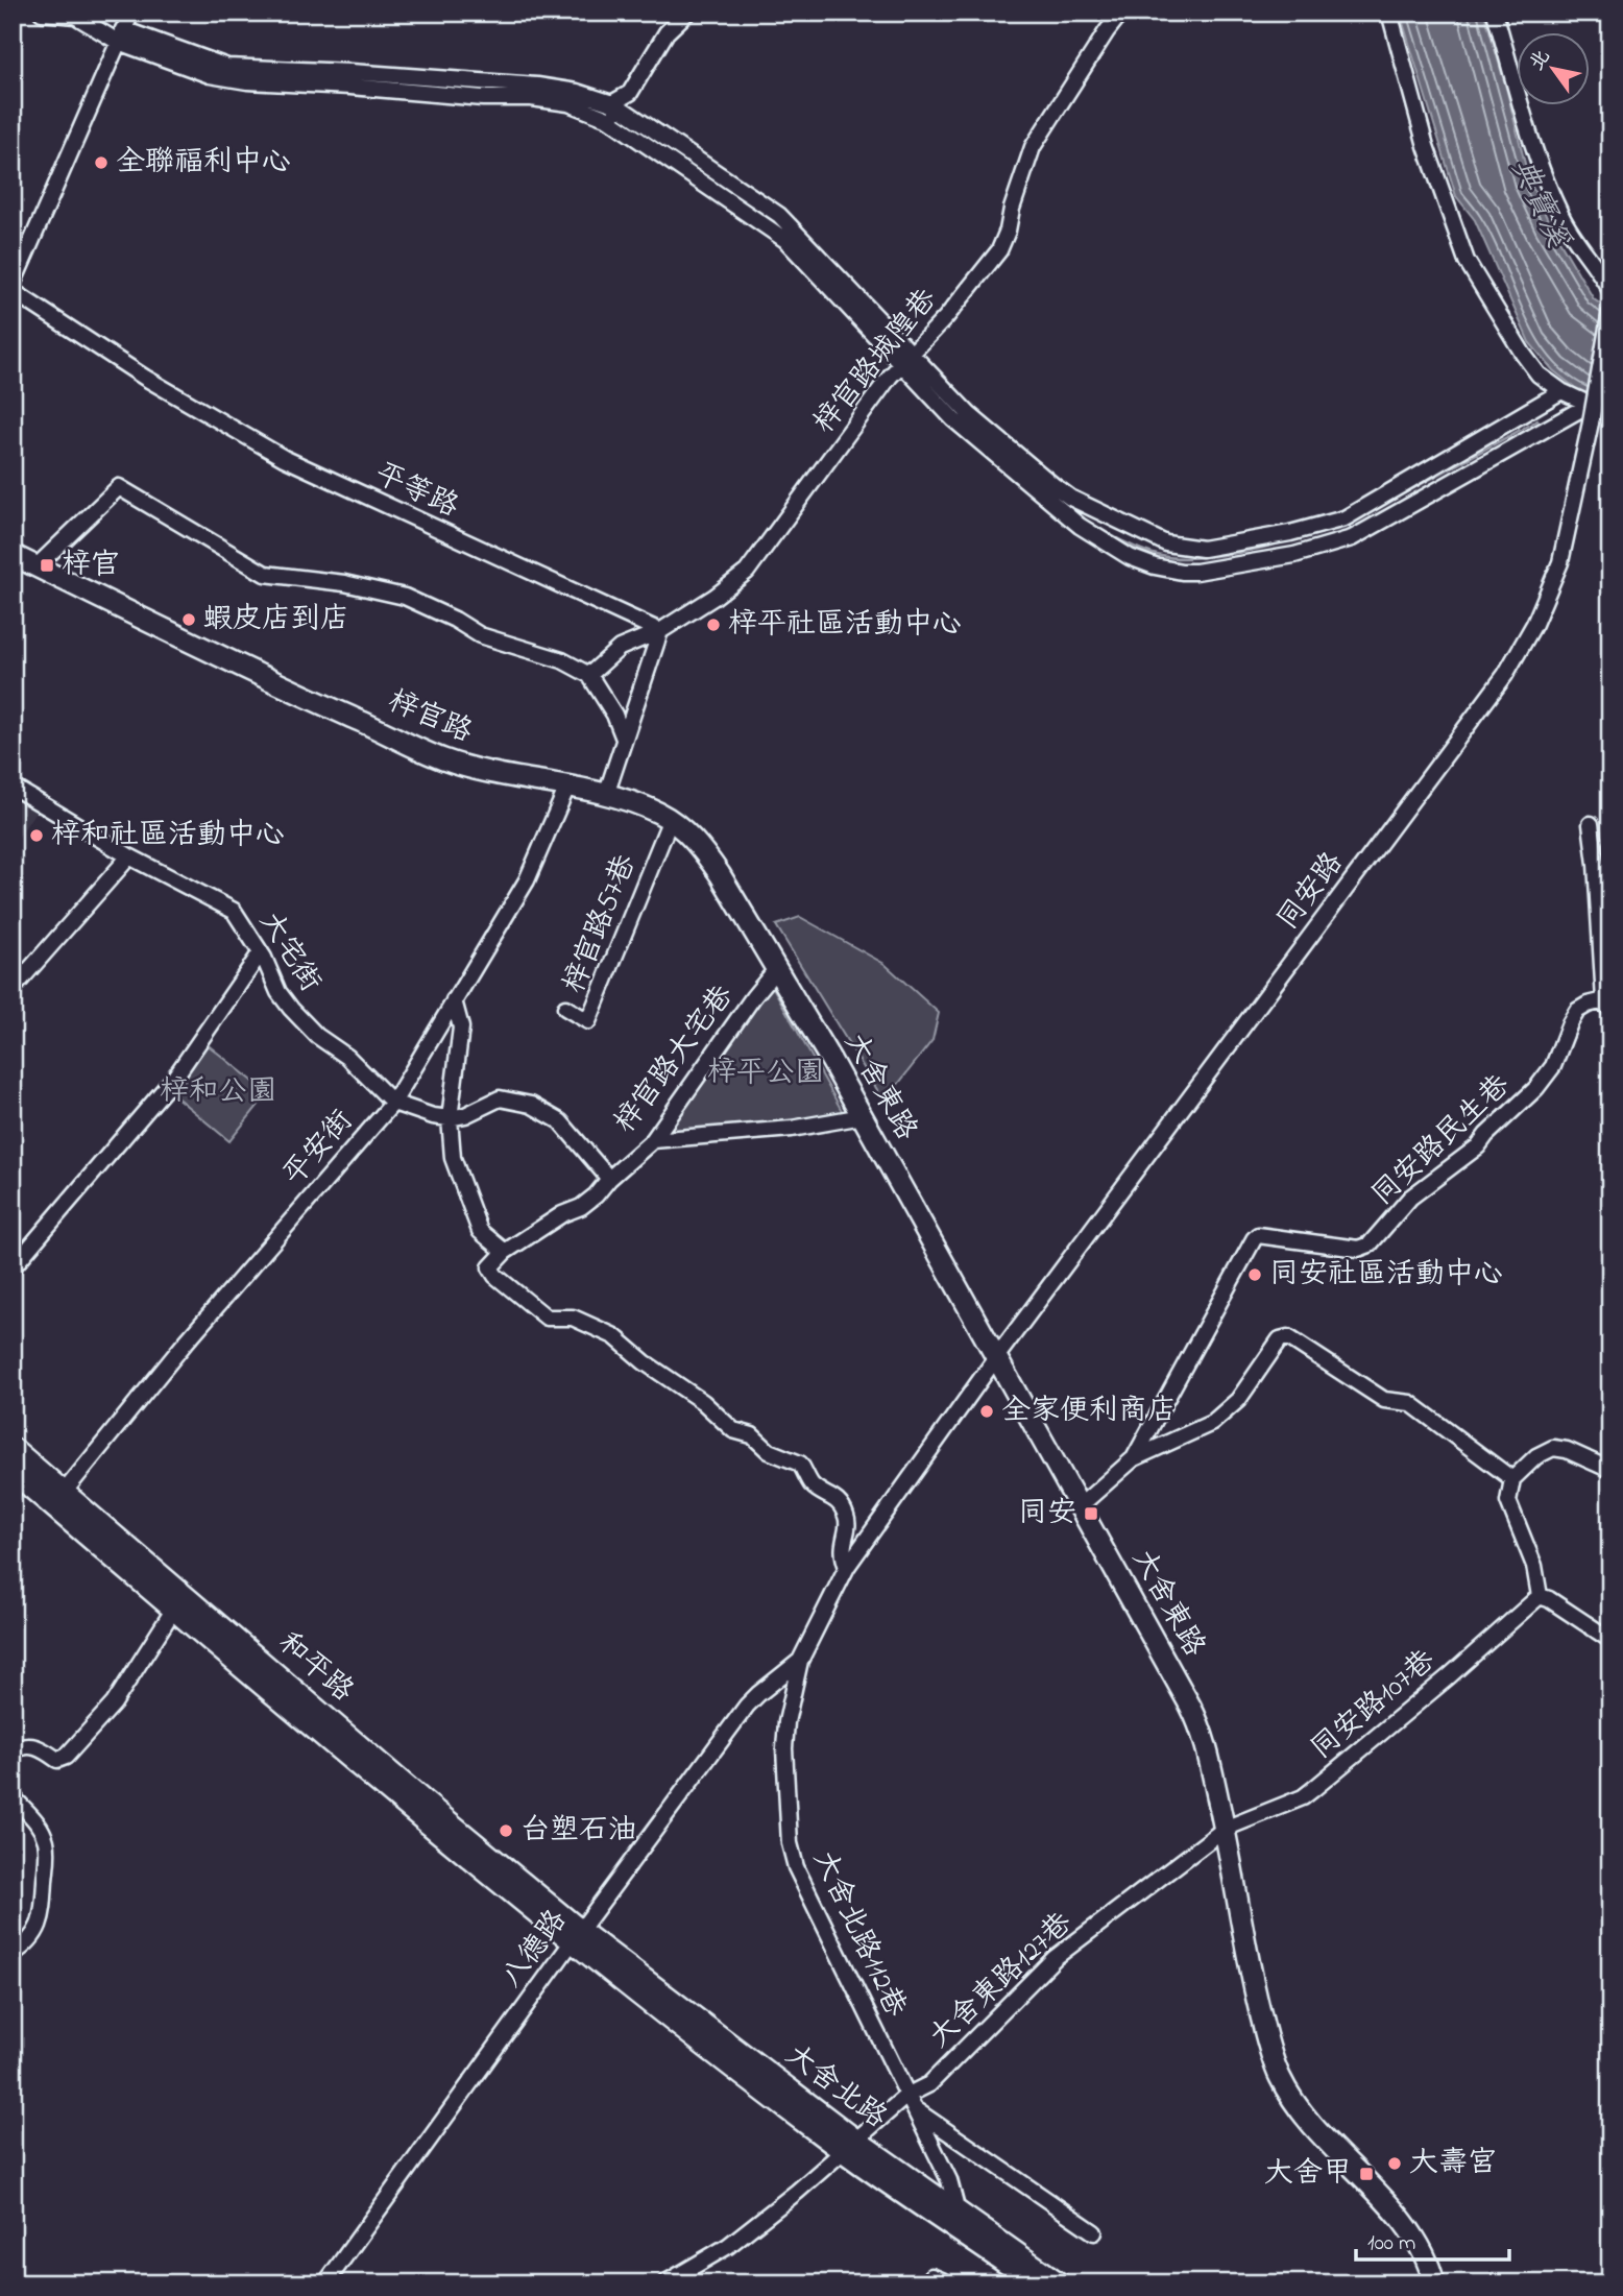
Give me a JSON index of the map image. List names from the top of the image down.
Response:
{
  "streets": {
    "main road": [
      "梓官路",
      "大舍東路",
      "和平路",
      "大舍北路"
    ],
    "street": [
      "梓官路城隍巷",
      "平等路",
      "同安路",
      "梓官路57巷",
      "大宅街",
      "梓官路大宅巷",
      "同安路民生巷",
      "平安街",
      "同安路107巷",
      "大舍北路112巷",
      "八德路",
      "大舍東路127巷"
    ]
  },
  "crossings": [
    ["梓官路城隍巷", "平等路"],
    ["梓官路", "梓官路57巷"],
    ["梓官路", "梓官路大宅巷"],
    ["梓官路", "大舍東路"],
    ["梓官路", "平安街"],
    ["同安路", "大舍東路"],
    ["同安路", "大舍北路112巷"],
    ["大宅街", "平安街"],
    ["梓官路大宅巷", "大舍東路"],
    ["梓官路大宅巷", "大舍北路112巷"],
    ["大舍東路", "同安路107巷"],
    ["大舍東路", "大舍北路112巷"],
    ["大舍東路", "大舍東路127巷"],
    ["平安街", "和平路"],
    ["和平路", "八德路"],
    ["和平路", "大舍北路"],
    ["同安路107巷", "大舍東路127巷"],
    ["大舍北路112巷", "八德路"],
    ["大舍北路112巷", "大舍東路127巷"],
    ["大舍北路112巷", "大舍北路"],
    ["八德路", "大舍北路"],
    ["大舍東路127巷", "大舍北路"]
  ],
  "water": ["典寶溪"],
  "parks": ["梓平公園", "梓和公園"],
  "places": {
    "other": [
      "全聯福利中心",
      "蝦皮店到店",
      "梓平社區活動中心",
      "梓和社區活動中心",
      "同安社區活動中心",
      "全家便利商店",
      "台塑石油",
      "大壽宮"
    ],
    "transit": ["梓官", "同安", "大舍甲"]
  },
  "scale_bar": "100 m",
  "north": "top left"
}
